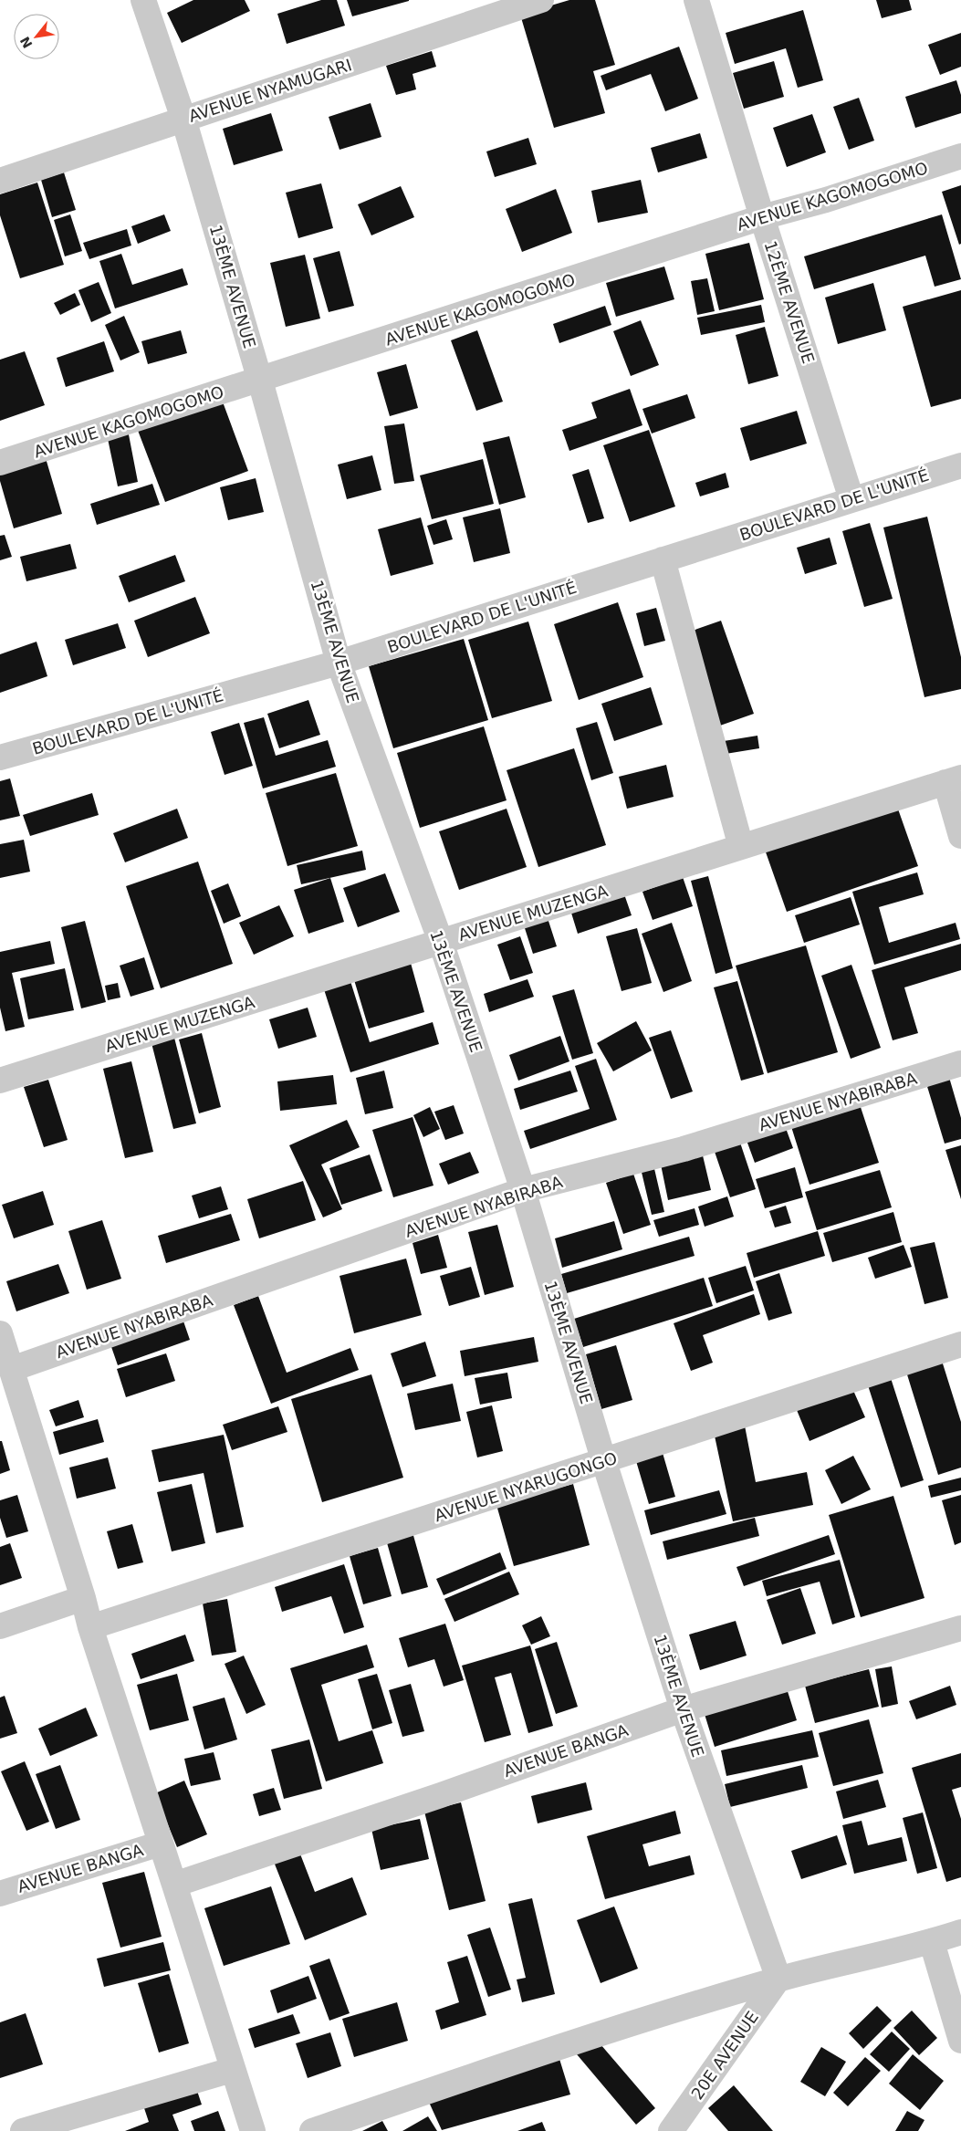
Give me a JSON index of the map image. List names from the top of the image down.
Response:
{
  "streets": {
    "street": [
      "AVENUE NYAMUGARI",
      "AVENUE KAGOMOGOMO",
      "13ÈME AVENUE",
      "12ÈME AVENUE",
      "BOULEVARD DE L'UNITÉ",
      "AVENUE MUZENGA",
      "AVENUE NYABIRABA",
      "AVENUE NYARUGONGO",
      "AVENUE BANGA",
      "20E AVENUE"
    ]
  },
  "crossings": [
    ["AVENUE NYAMUGARI", "13ÈME AVENUE"],
    ["AVENUE KAGOMOGOMO", "13ÈME AVENUE"],
    ["AVENUE KAGOMOGOMO", "12ÈME AVENUE"],
    ["13ÈME AVENUE", "BOULEVARD DE L'UNITÉ"],
    ["13ÈME AVENUE", "AVENUE MUZENGA"],
    ["13ÈME AVENUE", "AVENUE NYABIRABA"],
    ["13ÈME AVENUE", "AVENUE NYARUGONGO"],
    ["13ÈME AVENUE", "AVENUE BANGA"],
    ["13ÈME AVENUE", "20E AVENUE"],
    ["12ÈME AVENUE", "BOULEVARD DE L'UNITÉ"]
  ],
  "north": "bottom left"
}
